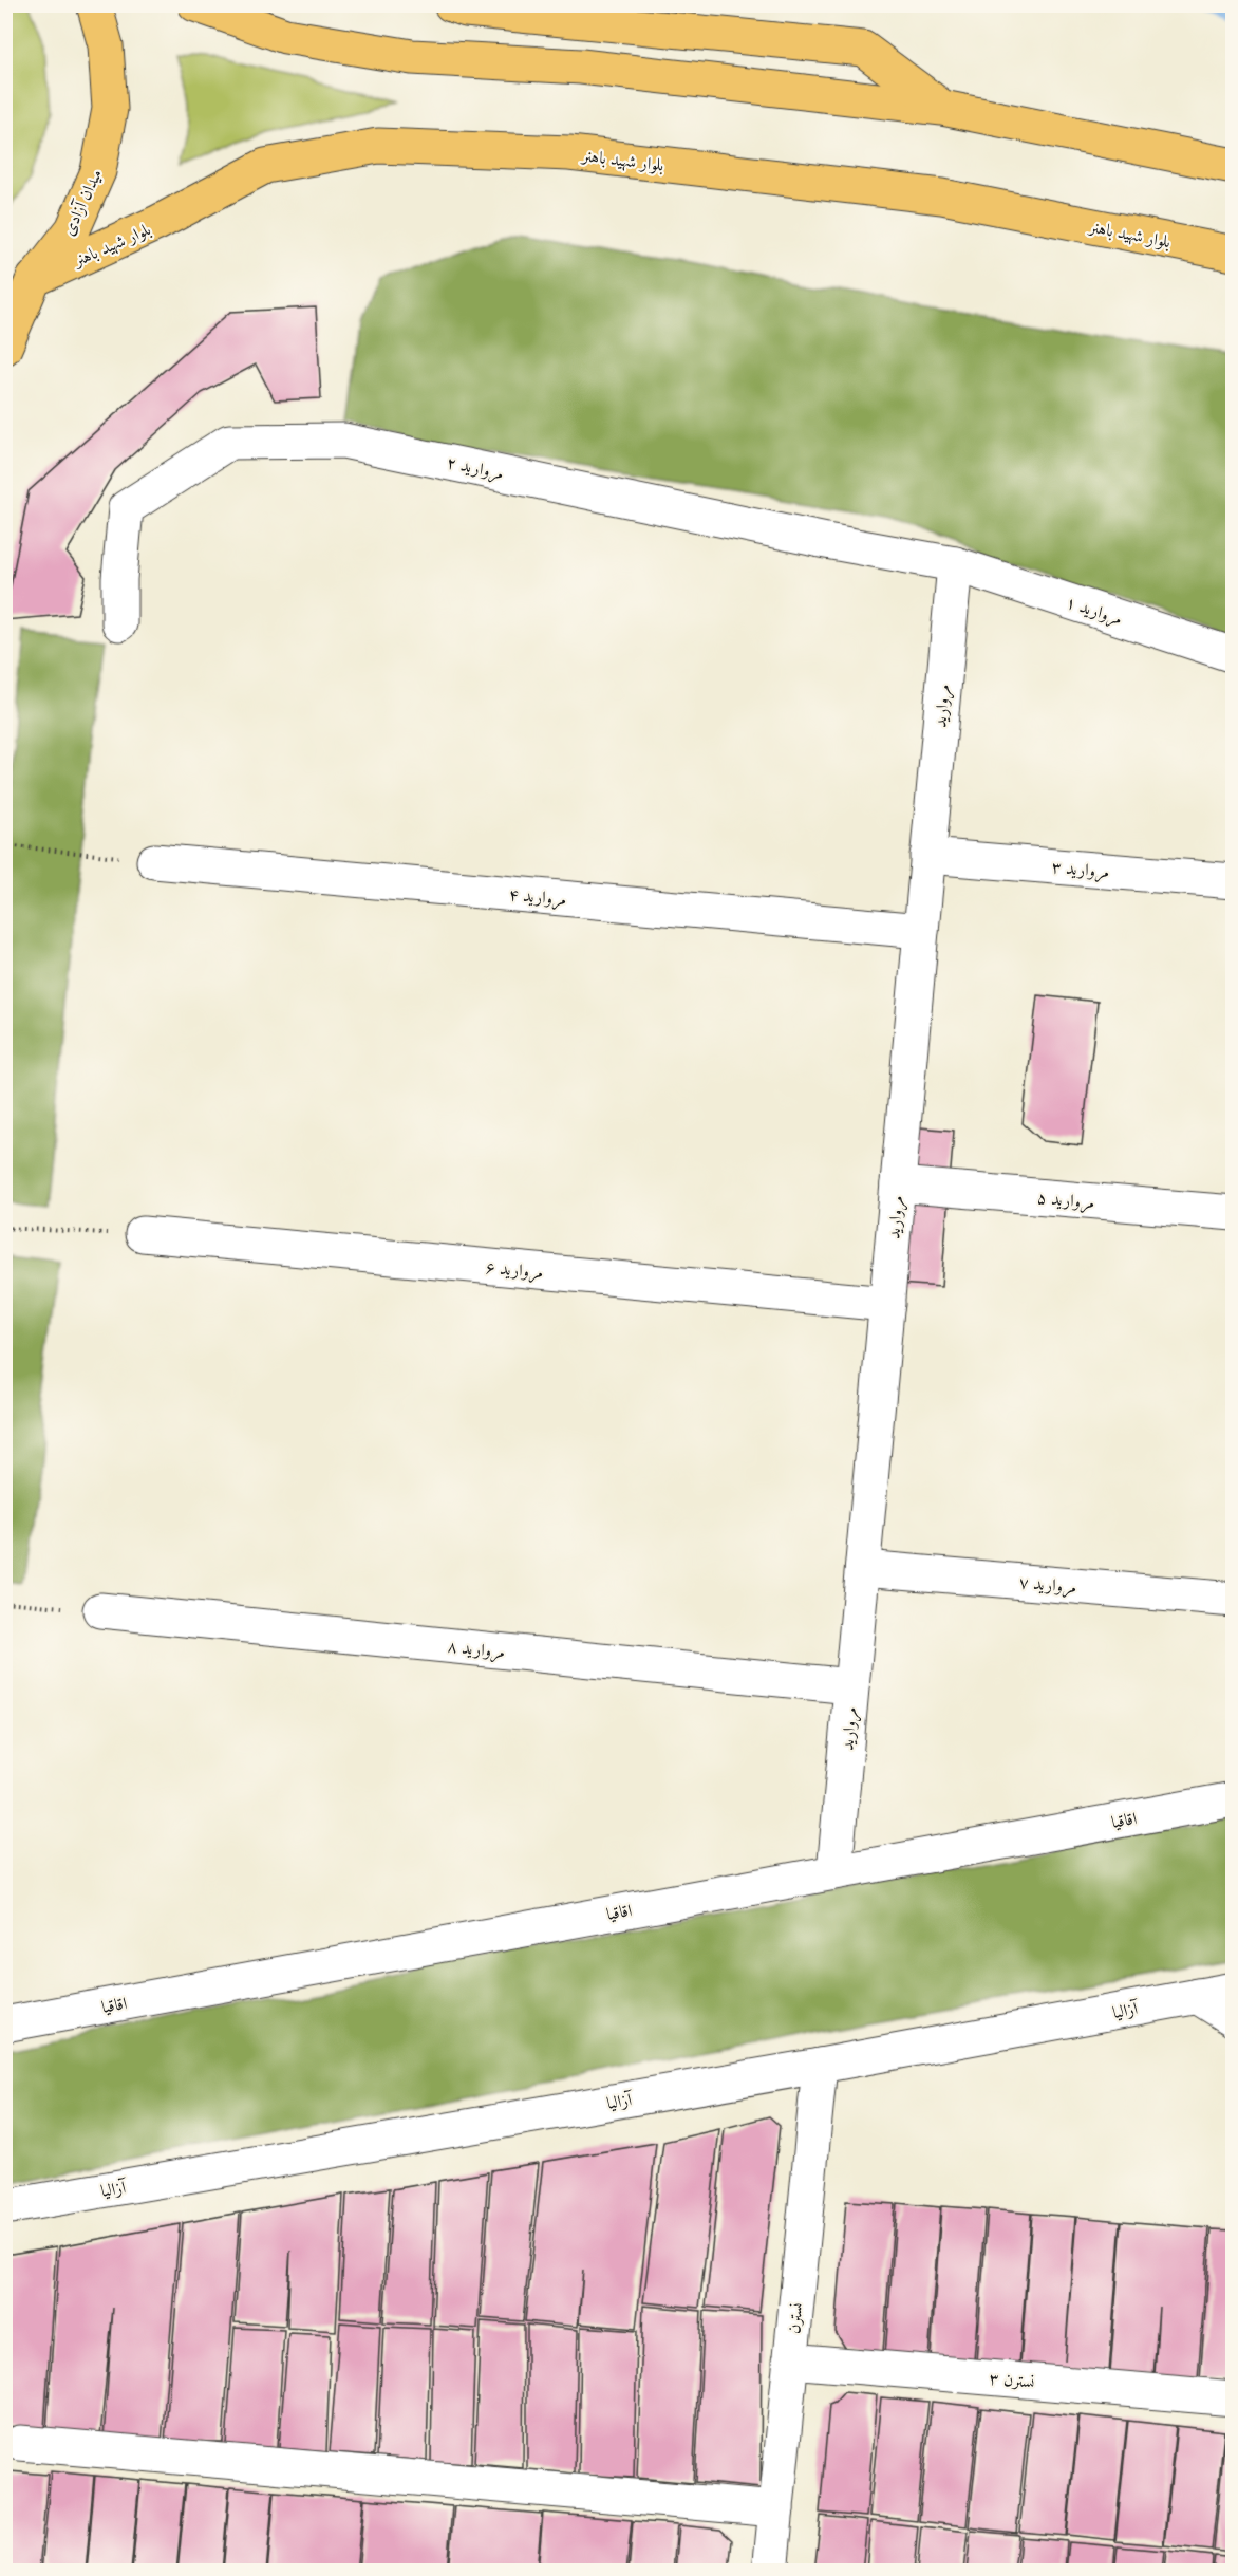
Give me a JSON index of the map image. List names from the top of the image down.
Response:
{
  "streets": {
    "main road": ["بلوار شهید باهنر", "میدان آزادی"],
    "street": [
      "مروارید ۲",
      "مروارید ۱",
      "مروارید",
      "مروارید ۳",
      "مروارید ۴",
      "مروارید ۵",
      "مروارید ۶",
      "مروارید ۷",
      "مروارید ۸",
      "اقاقیا",
      "آزالیا",
      "نسترن",
      "نسترن ۳"
    ]
  },
  "crossings": [
    ["بلوار شهید باهنر", "میدان آزادی"],
    ["مروارید ۲", "مروارید ۱"],
    ["مروارید ۲", "مروارید"],
    ["مروارید ۱", "مروارید"],
    ["مروارید", "مروارید ۳"],
    ["مروارید", "مروارید ۴"],
    ["مروارید", "مروارید ۵"],
    ["مروارید", "مروارید ۶"],
    ["مروارید", "مروارید ۷"],
    ["مروارید", "مروارید ۸"],
    ["مروارید", "اقاقیا"],
    ["آزالیا", "نسترن"],
    ["نسترن", "نسترن ۳"]
  ]
}
